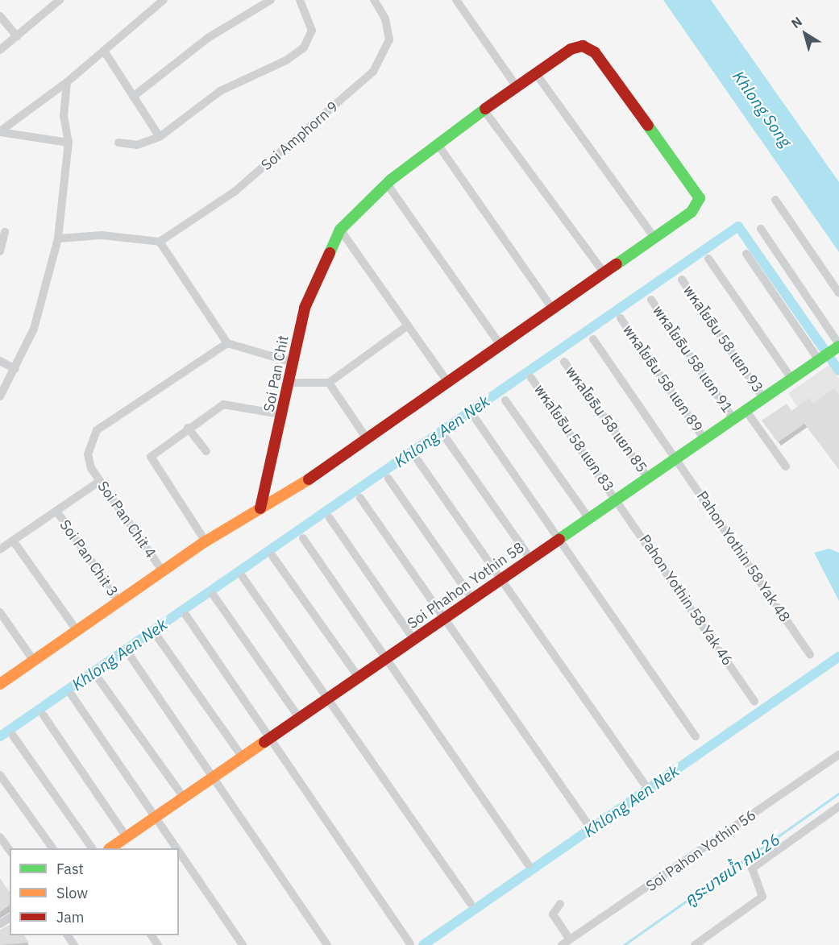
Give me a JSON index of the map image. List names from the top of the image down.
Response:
{
  "streets": {
    "street": [
      "Soi Amphorn 9",
      "พหลโยธิน 58 แยก 93",
      "พหลโยธิน 58 แยก 91",
      "Soi Pan Chit",
      "พหลโยธิน 58 แยก 89",
      "พหลโยธิน 58 แยก 85",
      "พหลโยธิน 58 แยก 83",
      "Soi Pan Chit 4",
      "Pahon Yothin 58 Yak 48",
      "Soi Pan Chit 3",
      "Soi Phahon Yothin 58",
      "Pahon Yothin 58 Yak 46",
      "Soi Pahon Yothin 56"
    ]
  },
  "crossings": [
    ["พหลโยธิน 58 แยก 93", "Soi Phahon Yothin 58"],
    ["พหลโยธิน 58 แยก 91", "Soi Phahon Yothin 58"],
    ["พหลโยธิน 58 แยก 89", "Soi Phahon Yothin 58"],
    ["พหลโยธิน 58 แยก 85", "Soi Phahon Yothin 58"],
    ["พหลโยธิน 58 แยก 83", "Soi Phahon Yothin 58"],
    ["พหลโยธิน 58 แยก 83", "Pahon Yothin 58 Yak 46"],
    ["Soi Pan Chit 4", "Soi Pan Chit 3"],
    ["Pahon Yothin 58 Yak 48", "Soi Phahon Yothin 58"],
    ["Soi Phahon Yothin 58", "Pahon Yothin 58 Yak 46"]
  ],
  "water": ["Khlong Song", "Khlong Aen Nek", "คูระบายน้ำ กม.26"],
  "legend": ["Fast", "Slow", "Jam"],
  "north": "top left"
}
